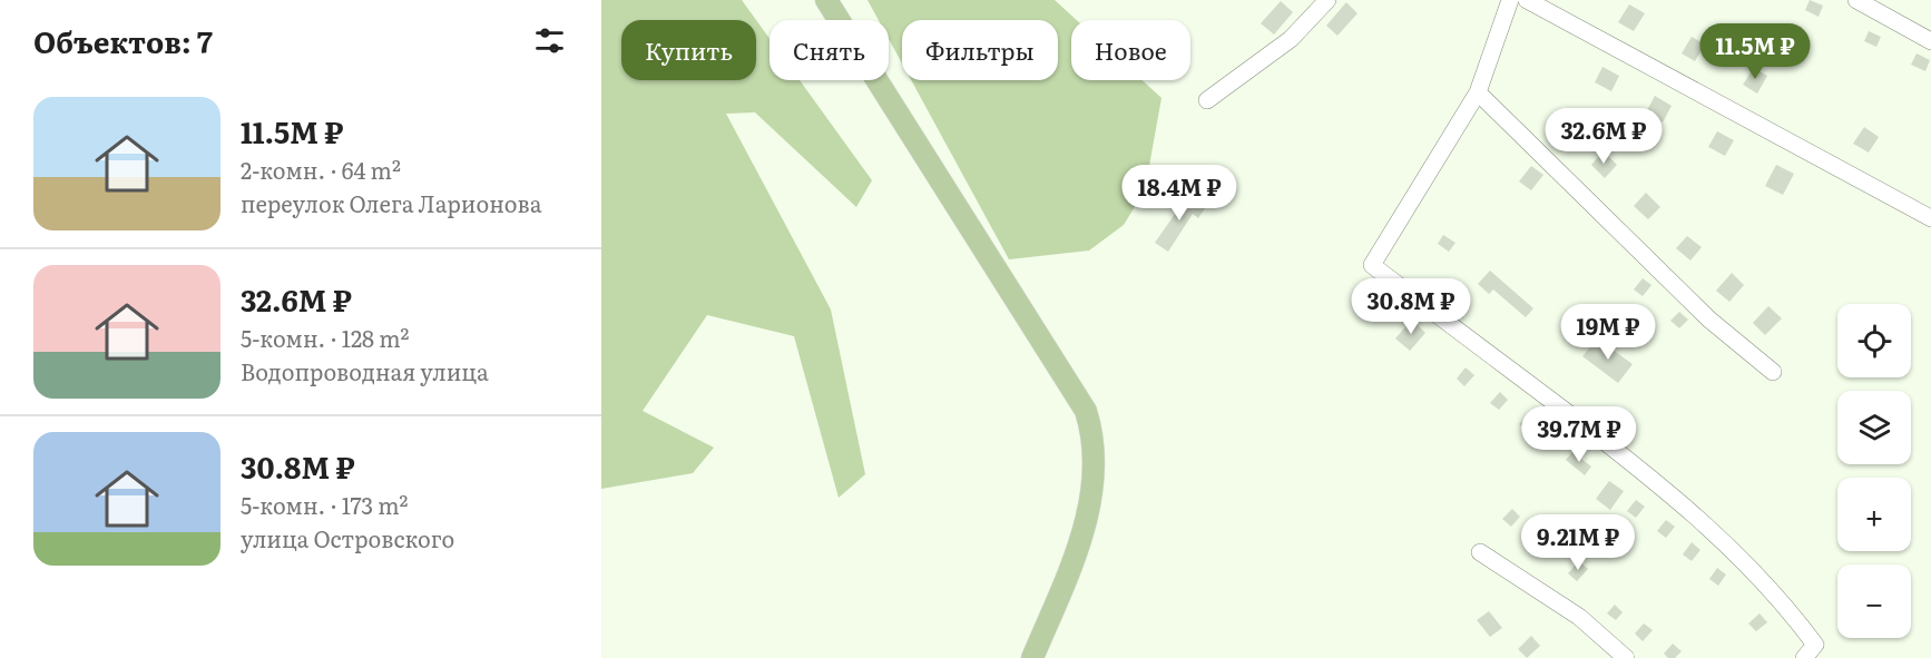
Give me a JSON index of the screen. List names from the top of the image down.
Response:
{
  "page": {
    "heading": "Объектов: 7",
    "chip": [
      "Купить",
      "Снять",
      "Фильтры",
      "Новое"
    ],
    "price": [
      "11.5M ₽",
      "32.6M ₽",
      "18.4M ₽",
      "30.8M ₽",
      "19M ₽",
      "39.7M ₽",
      "9.21M ₽"
    ],
    "list": [
      {
        "name": "11.5M ₽",
        "note": "2-комн. · 64 m² · переулок Олега Ларионова"
      },
      {
        "name": "32.6M ₽",
        "note": "5-комн. · 128 m² · Водопроводная улица"
      },
      {
        "name": "30.8M ₽",
        "note": "5-комн. · 173 m² · улица Островского"
      }
    ],
    "map_buttons": ["+", "−"]
  }
}
